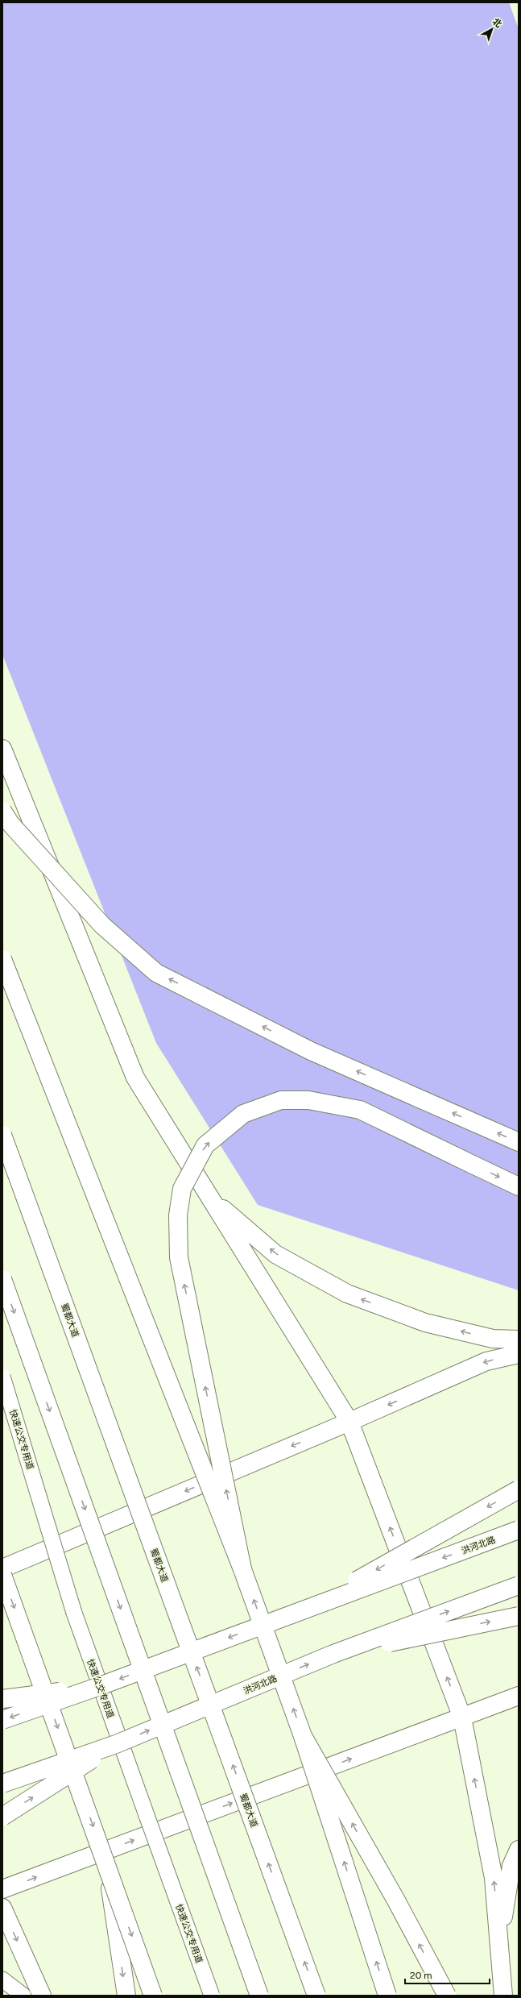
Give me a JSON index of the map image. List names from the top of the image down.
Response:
{
  "streets": {
    "main road": ["蜀都大道", "洪河北路"],
    "lane": ["快速公交专用道"]
  },
  "scale_bar": "20 m",
  "north": "top right"
}
